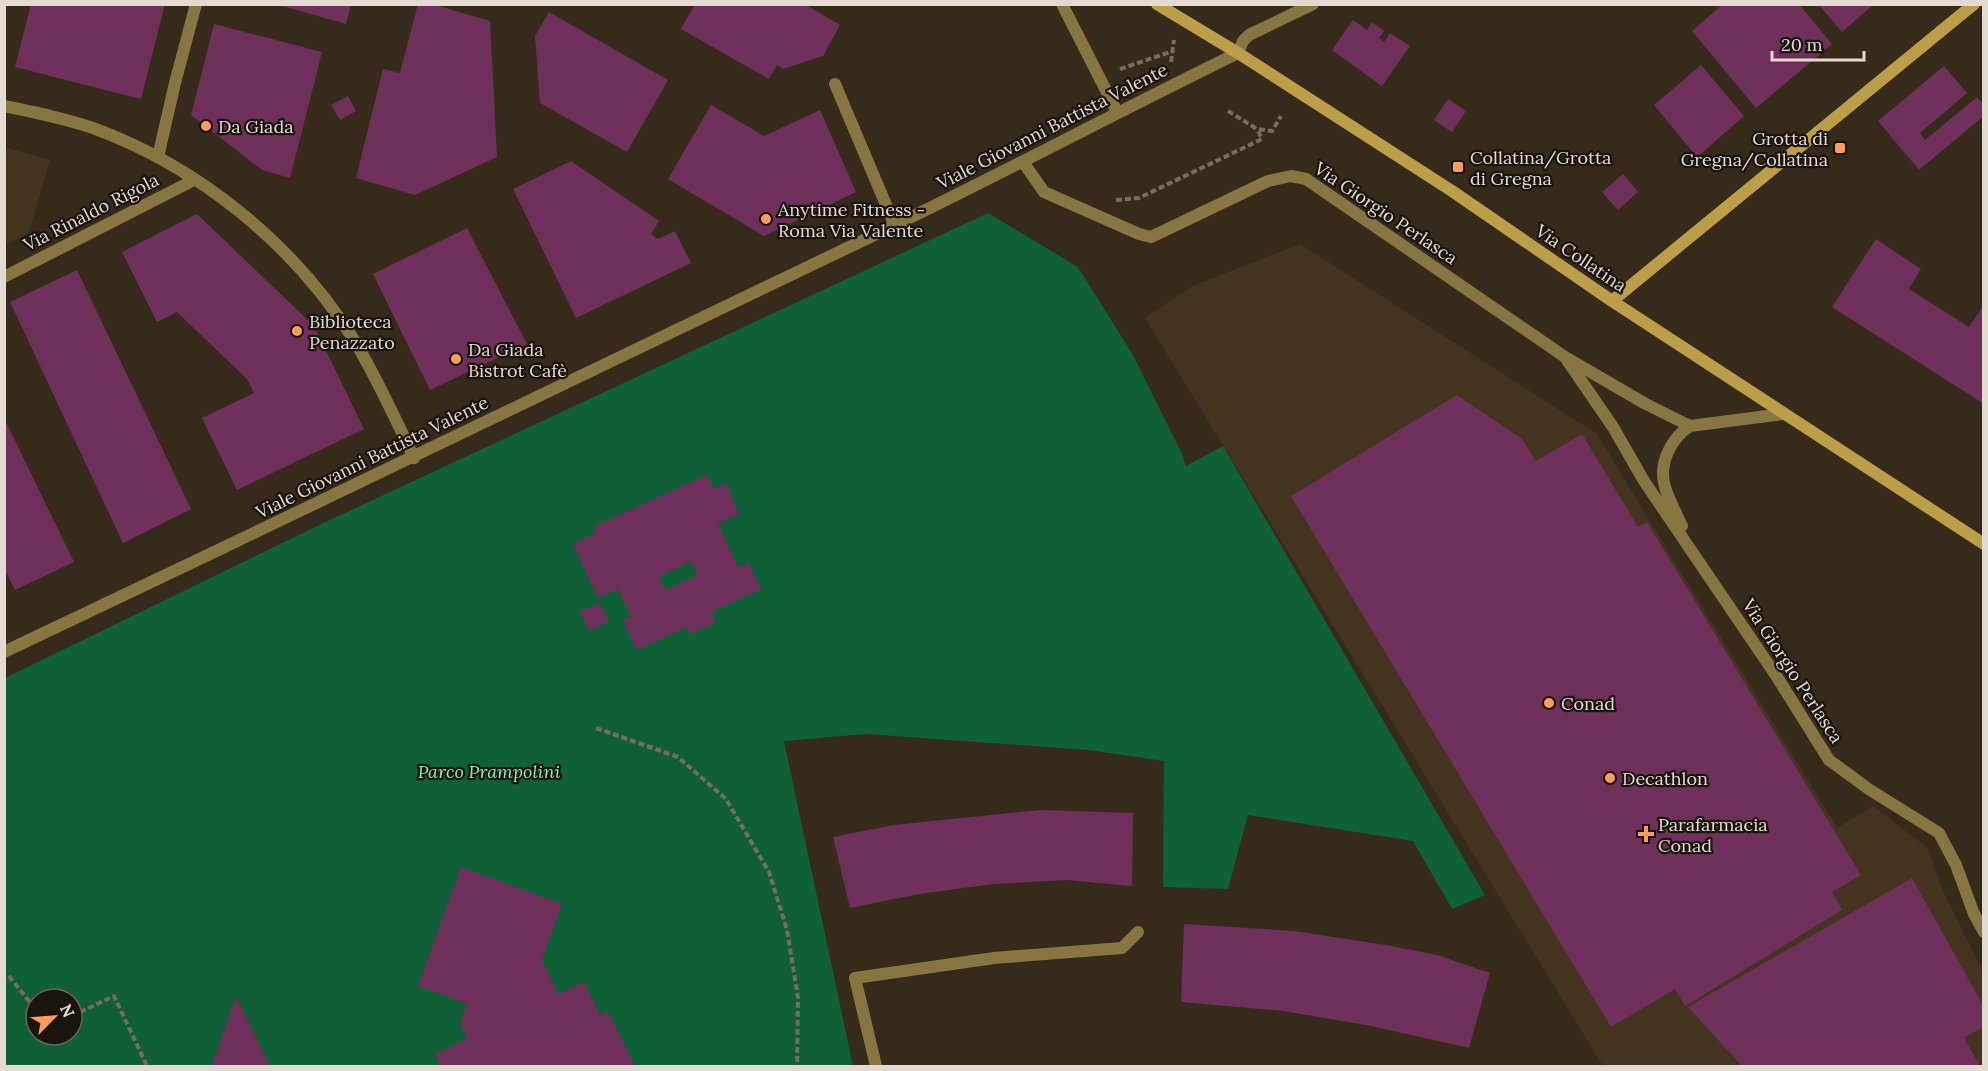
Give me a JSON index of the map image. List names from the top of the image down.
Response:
{
  "streets": {
    "street": [
      "Viale Giovanni Battista Valente",
      "Via Rinaldo Rigola",
      "Via Giorgio Perlasca",
      "Via Collatina"
    ]
  },
  "crossings": [
    ["Viale Giovanni Battista Valente", "Via Giorgio Perlasca"],
    ["Viale Giovanni Battista Valente", "Via Collatina"]
  ],
  "parks": ["Parco Prampolini"],
  "places": {
    "other": [
      "Da Giada",
      "Anytime Fitness - Roma Via Valente",
      "Biblioteca Penazzato",
      "Da Giada Bistrot Cafè",
      "Conad",
      "Decathlon"
    ],
    "transit": ["Grotta di Gregna/Collatina", "Collatina/Grotta di Gregna"],
    "health": ["Parafarmacia Conad"]
  },
  "scale_bar": "20 m",
  "north": "top right"
}
